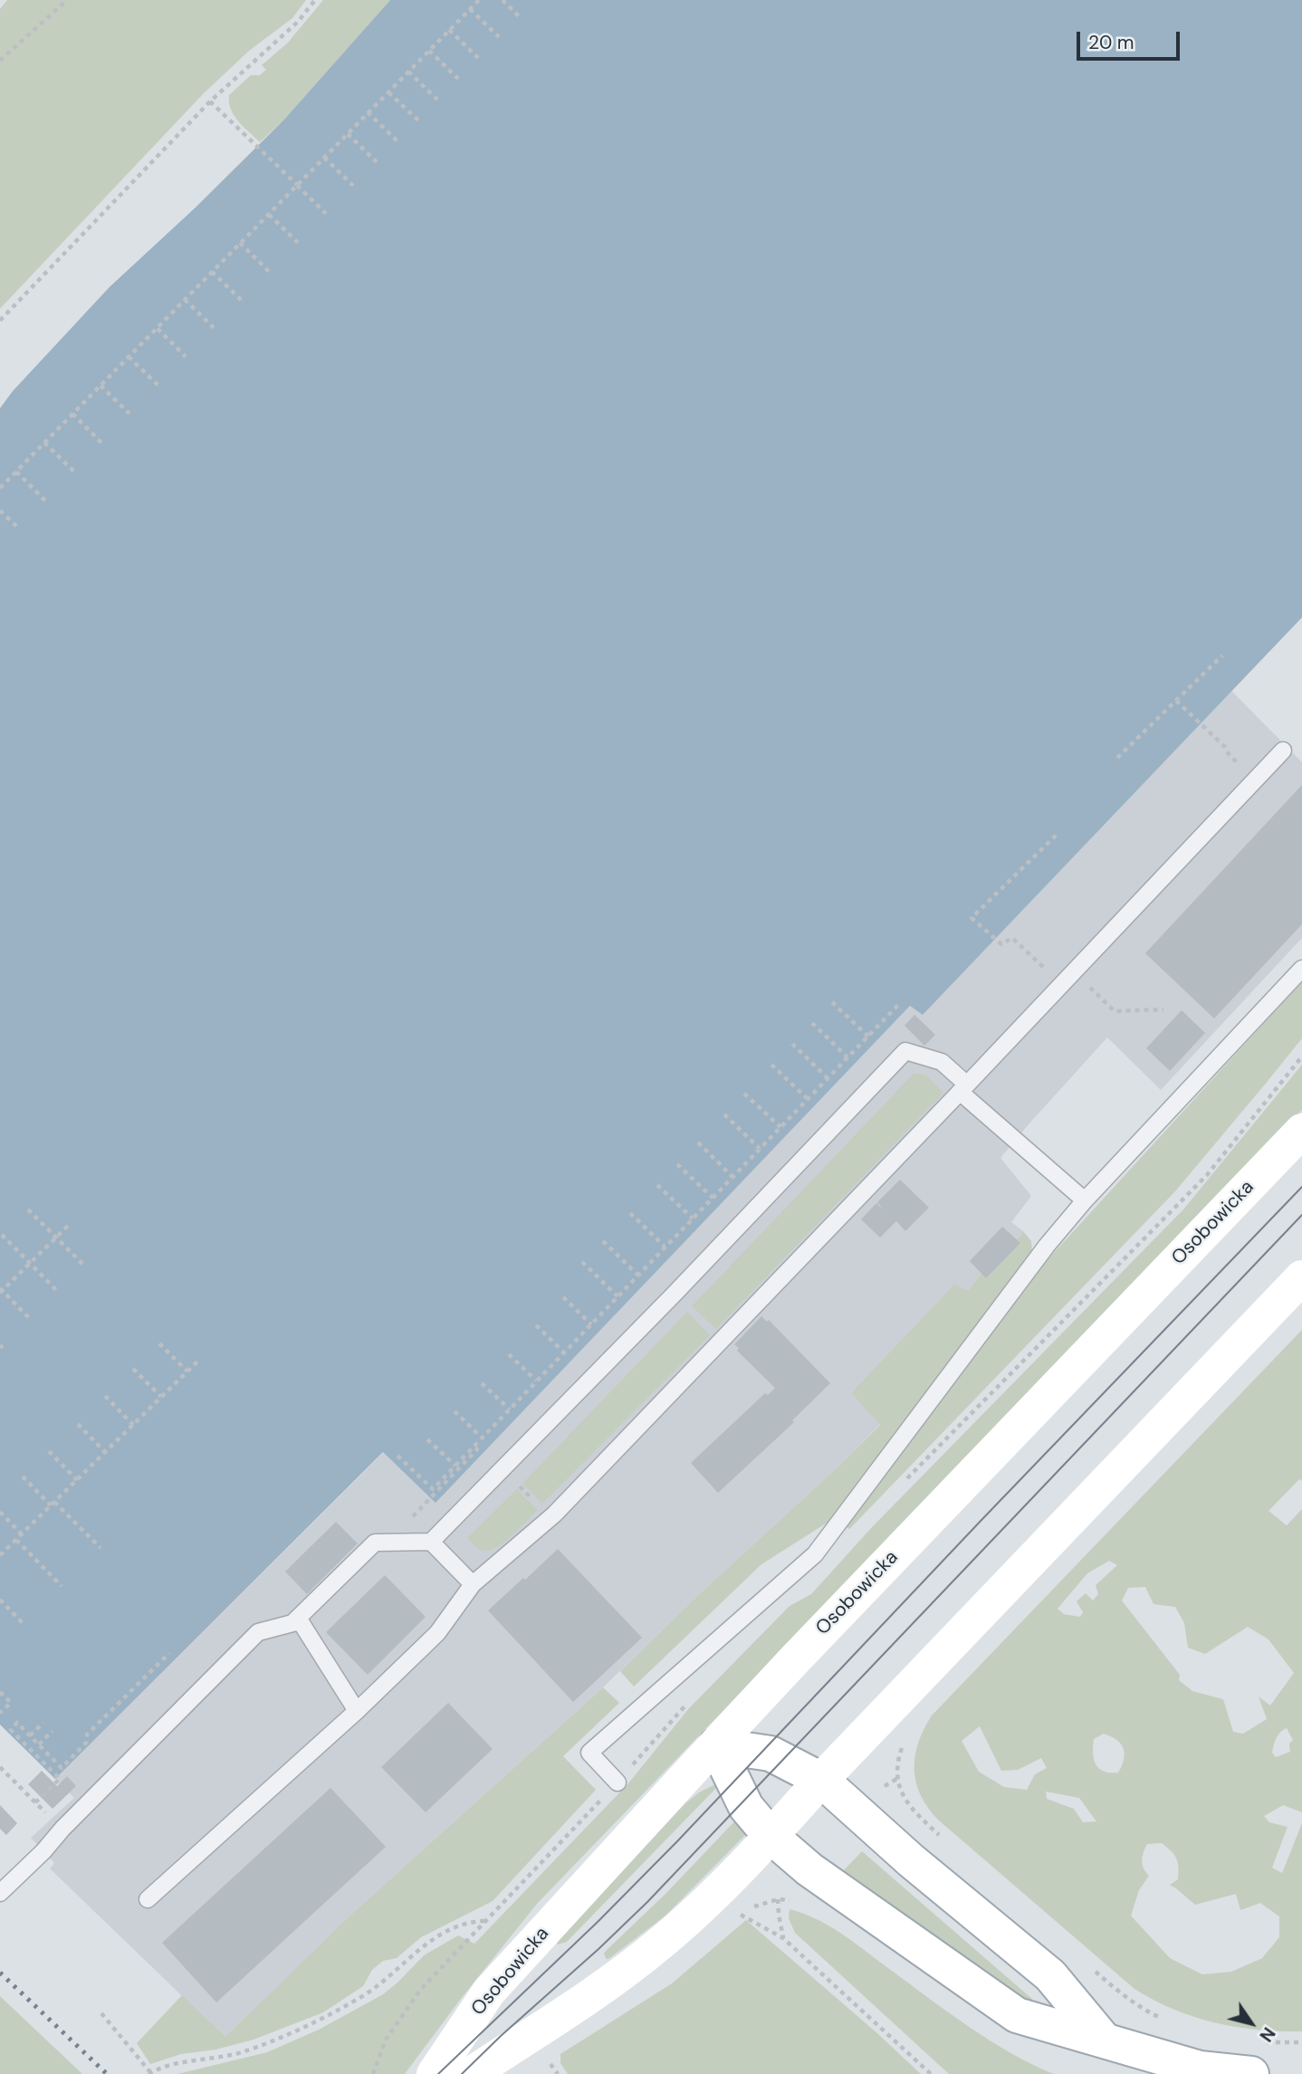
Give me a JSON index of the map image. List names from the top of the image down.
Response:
{
  "streets": {
    "street": ["Osobowicka"]
  },
  "scale_bar": "20 m",
  "north": "bottom right"
}
